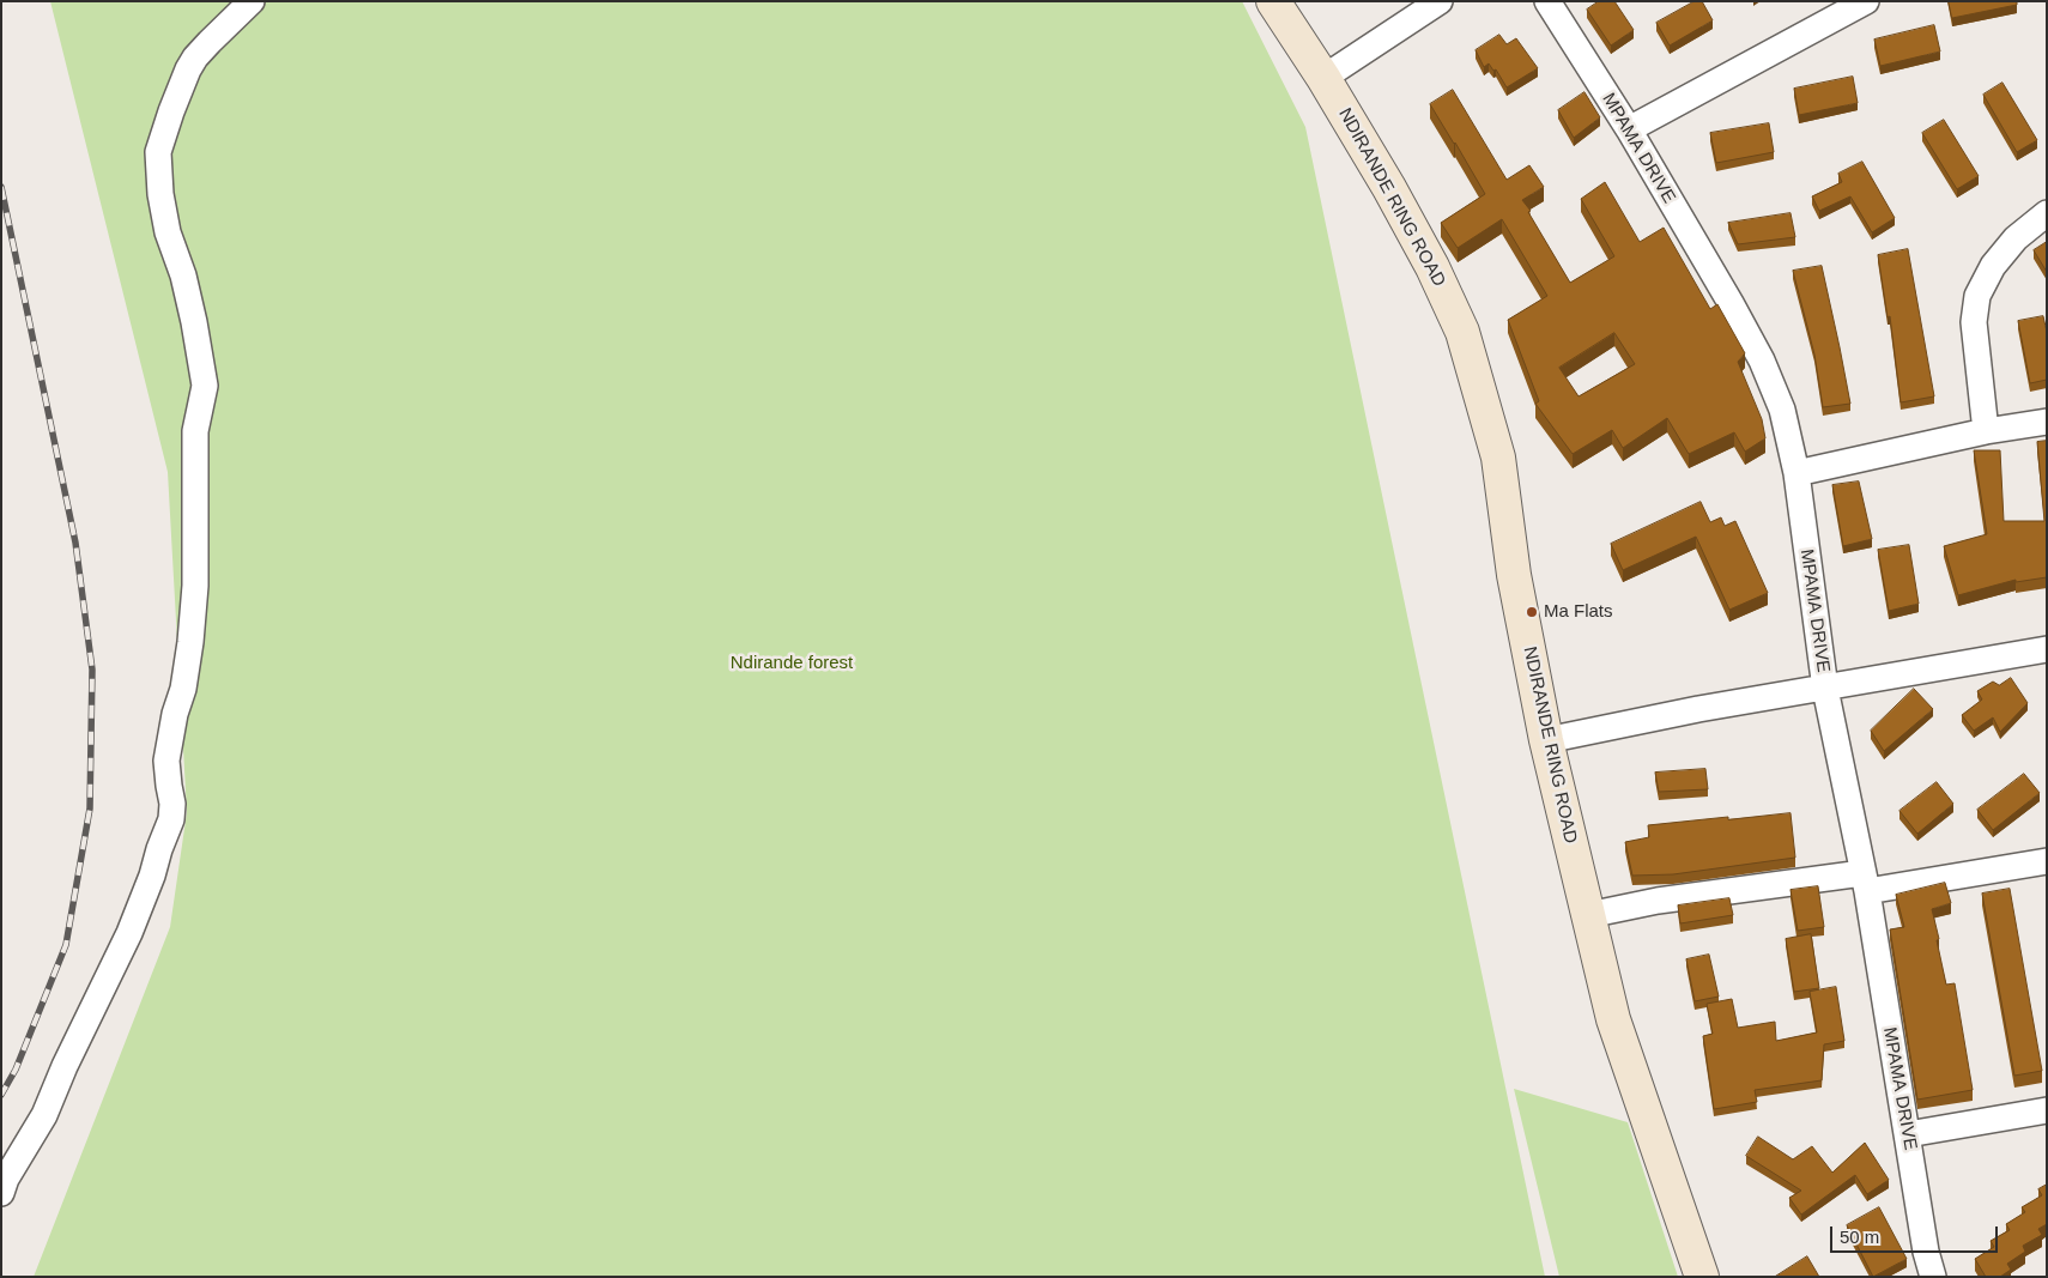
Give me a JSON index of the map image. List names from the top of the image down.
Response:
{
  "streets": {
    "street": ["MPAMA DRIVE", "NDIRANDE RING ROAD"]
  },
  "parks": ["Ndirande forest"],
  "places": ["Ma Flats"],
  "scale_bar": "50 m"
}
